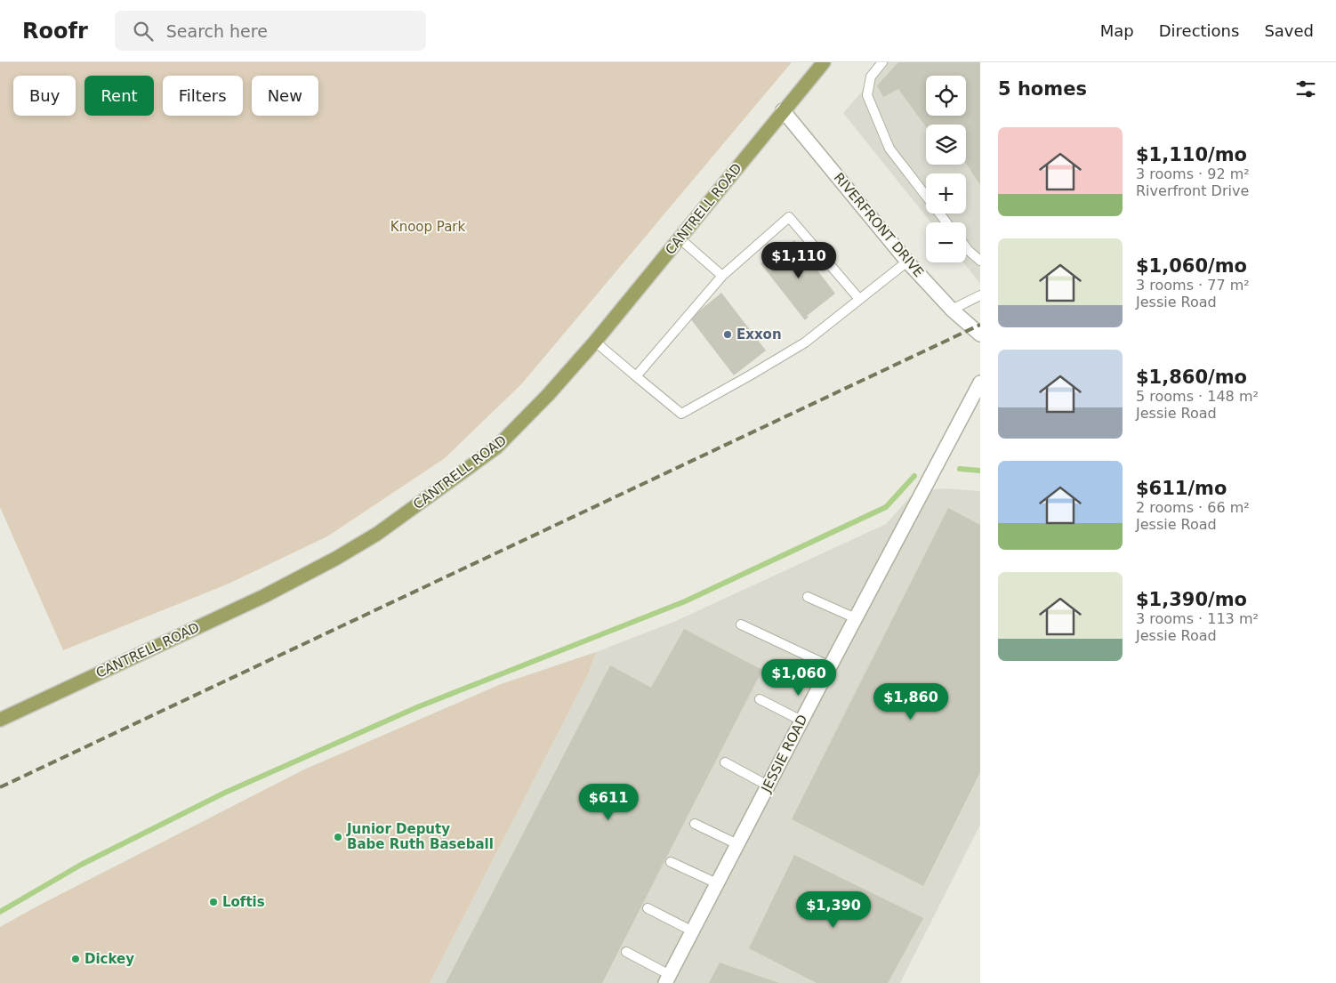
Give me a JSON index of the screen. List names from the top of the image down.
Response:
{
  "streets": {
    "main road": ["CANTRELL ROAD"],
    "street": ["RIVERFRONT DRIVE", "JESSIE ROAD"]
  },
  "crossings": [
    ["CANTRELL ROAD", "RIVERFRONT DRIVE"]
  ],
  "parks": ["Knoop Park"],
  "places": [
    "Exxon",
    "Junior Deputy Babe Ruth Baseball",
    "Loftis",
    "Dickey"
  ],
  "page": {
    "header": "Roofr",
    "search": "Search here",
    "nav": ["Map", "Directions", "Saved"],
    "heading": "5 homes",
    "map_buttons": ["+", "−"],
    "chip": [
      "Buy",
      "Rent",
      "Filters",
      "New"
    ],
    "list": [
      {
        "name": "$1,110/mo",
        "note": "3 rooms · 92 m² · Riverfront Drive"
      },
      {
        "name": "$1,060/mo",
        "note": "3 rooms · 77 m² · Jessie Road"
      },
      {
        "name": "$1,860/mo",
        "note": "5 rooms · 148 m² · Jessie Road"
      },
      {
        "name": "$611/mo",
        "note": "2 rooms · 66 m² · Jessie Road"
      },
      {
        "name": "$1,390/mo",
        "note": "3 rooms · 113 m² · Jessie Road"
      }
    ],
    "price": [
      "$1,110",
      "$1,060",
      "$1,860",
      "$611",
      "$1,390"
    ]
  }
}
